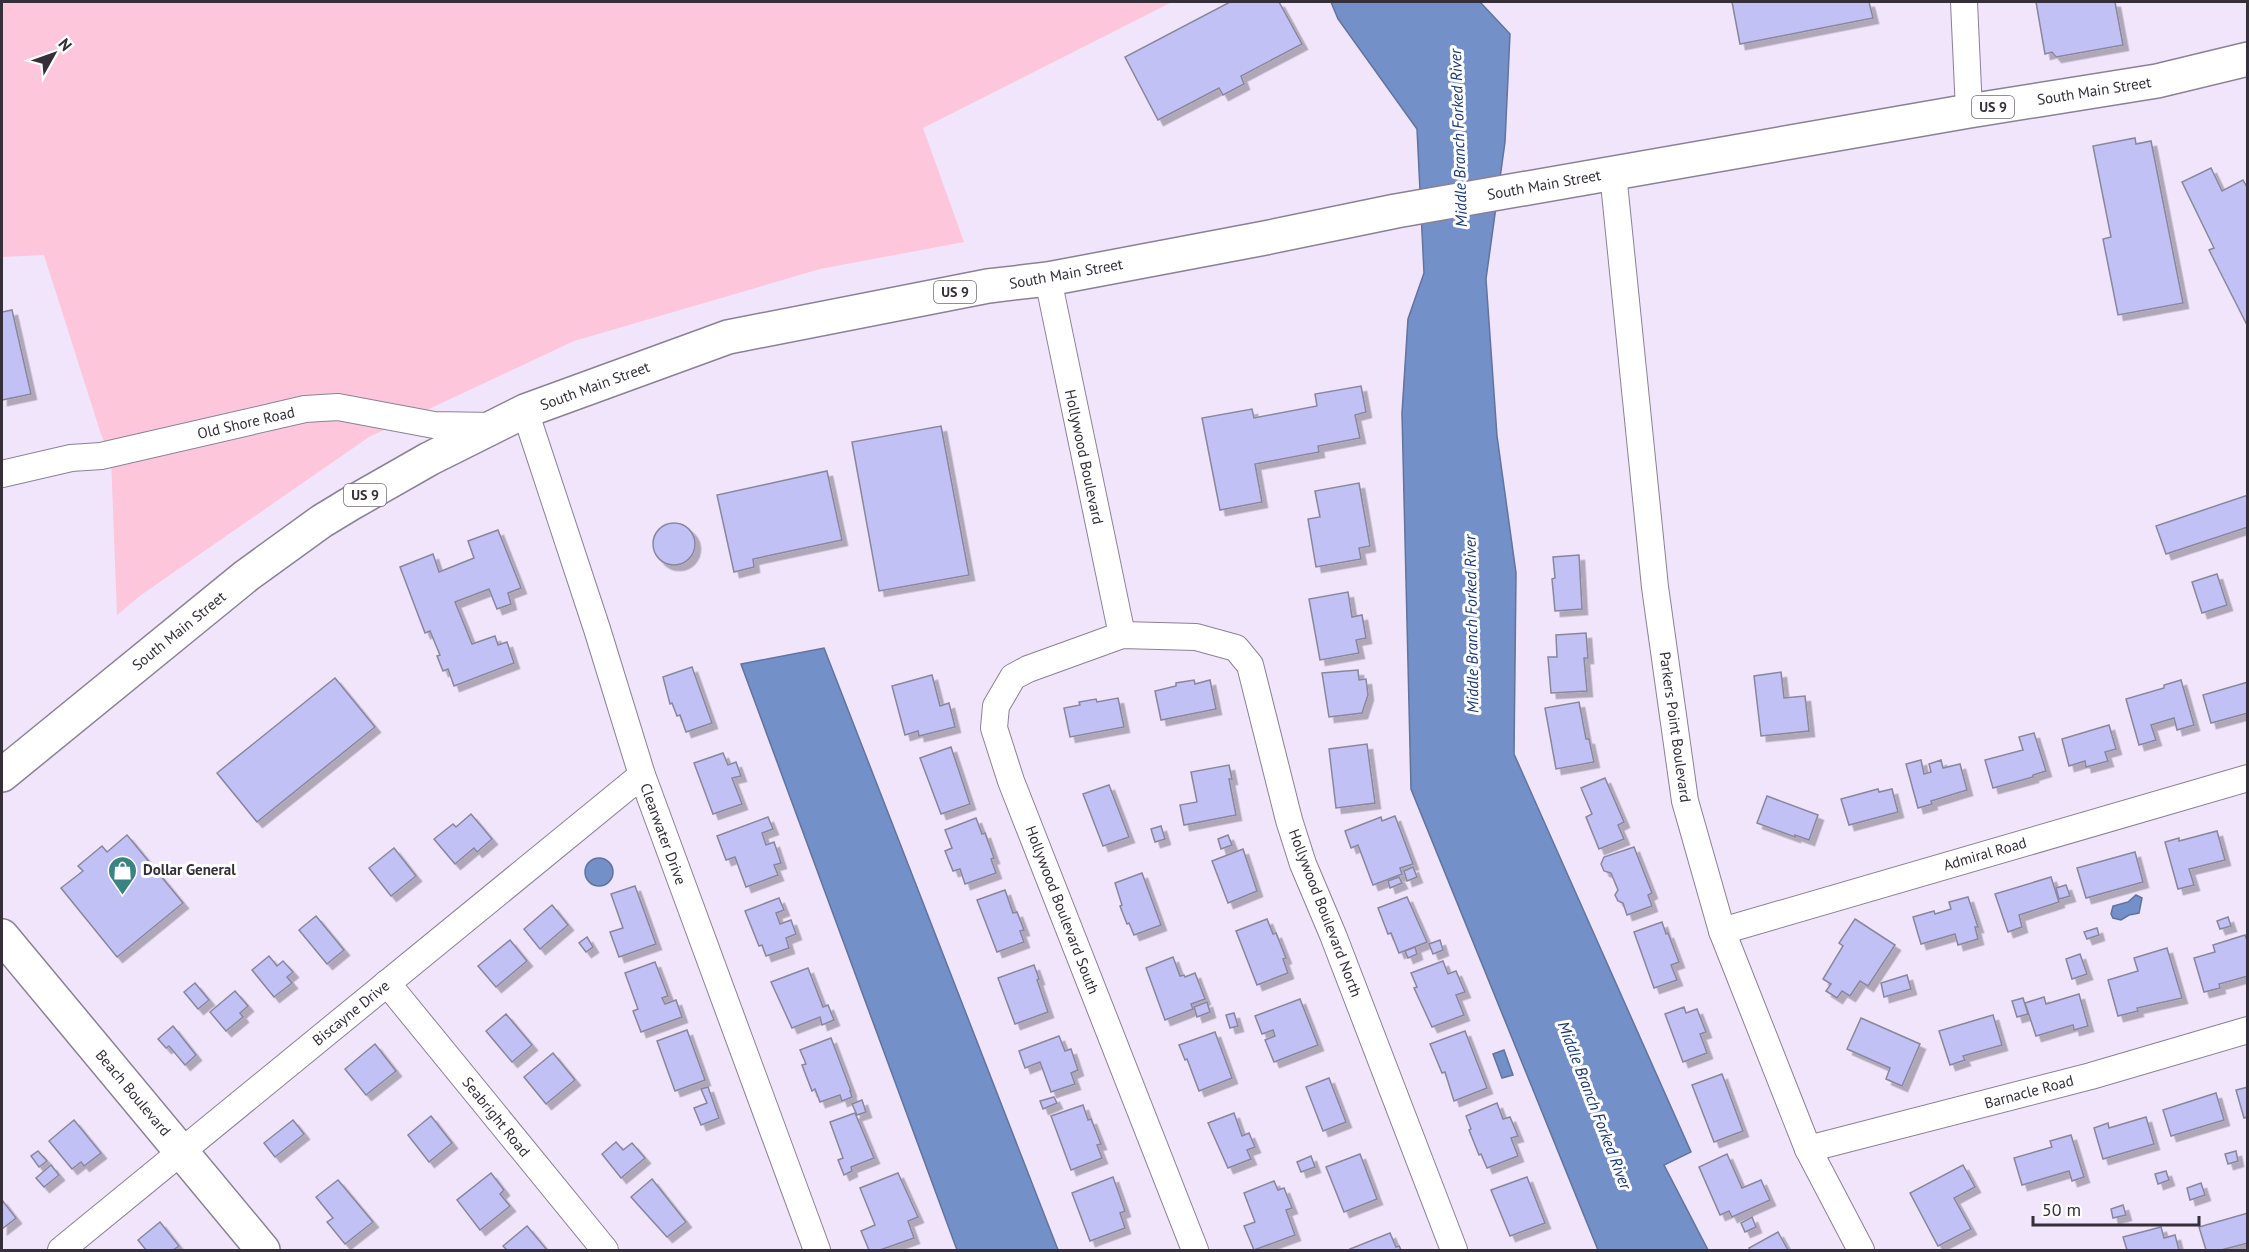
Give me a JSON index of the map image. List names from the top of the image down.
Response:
{
  "streets": {
    "main road": ["South Main Street", "US 9", "Beach Boulevard"],
    "street": [
      "Old Shore Road",
      "Hollywood Boulevard",
      "Parkers Point Boulevard",
      "Clearwater Drive",
      "Admiral Road",
      "Hollywood Boulevard South",
      "Hollywood Boulevard North",
      "Biscayne Drive",
      "Barnacle Road",
      "Seabright Road"
    ]
  },
  "crossings": [
    ["South Main Street", "Old Shore Road"],
    ["South Main Street", "Hollywood Boulevard"],
    ["South Main Street", "Parkers Point Boulevard"],
    ["South Main Street", "Clearwater Drive"],
    ["Hollywood Boulevard", "Hollywood Boulevard South"],
    ["Hollywood Boulevard", "Hollywood Boulevard North"],
    ["Parkers Point Boulevard", "Admiral Road"],
    ["Parkers Point Boulevard", "Barnacle Road"],
    ["Clearwater Drive", "Biscayne Drive"],
    ["Hollywood Boulevard South", "Hollywood Boulevard North"],
    ["Biscayne Drive", "Beach Boulevard"],
    ["Biscayne Drive", "Seabright Road"]
  ],
  "water": ["Middle Branch Forked River"],
  "places": {
    "shop": ["Dollar General"]
  },
  "scale_bar": "50 m",
  "north": "top right"
}
